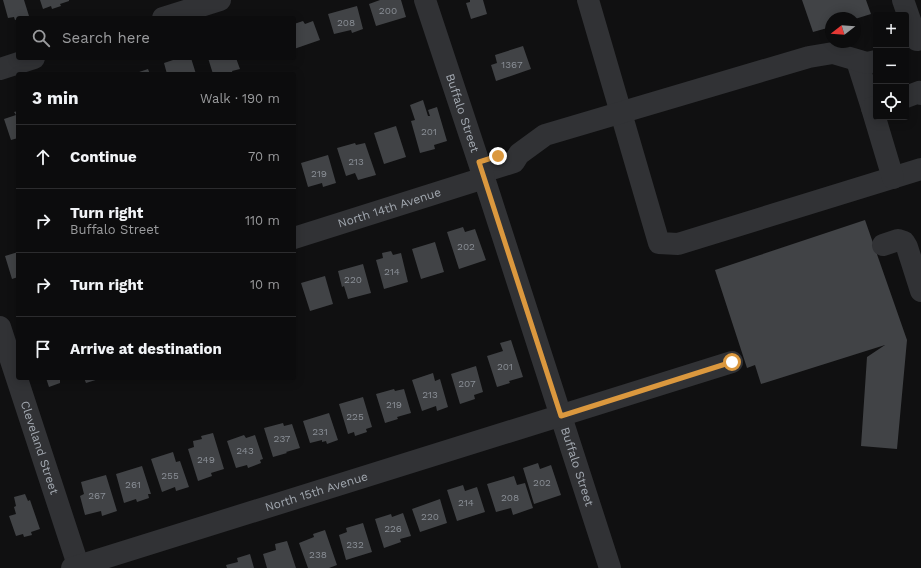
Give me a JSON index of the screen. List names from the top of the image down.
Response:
{
  "streets": {
    "street": [
      "Buffalo Street",
      "North 14th Avenue",
      "Cleveland Street",
      "North 15th Avenue"
    ]
  },
  "crossings": [
    ["Buffalo Street", "North 14th Avenue"],
    ["Buffalo Street", "North 15th Avenue"],
    ["Cleveland Street", "North 15th Avenue"]
  ],
  "house_numbers": [
    "200",
    "208",
    "1367",
    "201",
    "213",
    "219",
    "202",
    "214",
    "220",
    "201",
    "207",
    "213",
    "219",
    "225",
    "231",
    "237",
    "243",
    "249",
    "255",
    "202",
    "261",
    "267",
    "208",
    "214",
    "220",
    "226",
    "232",
    "238"
  ],
  "north": "left",
  "page": {
    "map_buttons": ["+", "−"],
    "search": "Search here",
    "heading": ["3 min", "Walk · 190 m"],
    "list": [
      ["Continue", "70 m"],
      ["Turn right", "Buffalo Street", "110 m"],
      ["Turn right", "10 m"],
      "Arrive at destination"
    ]
  }
}
